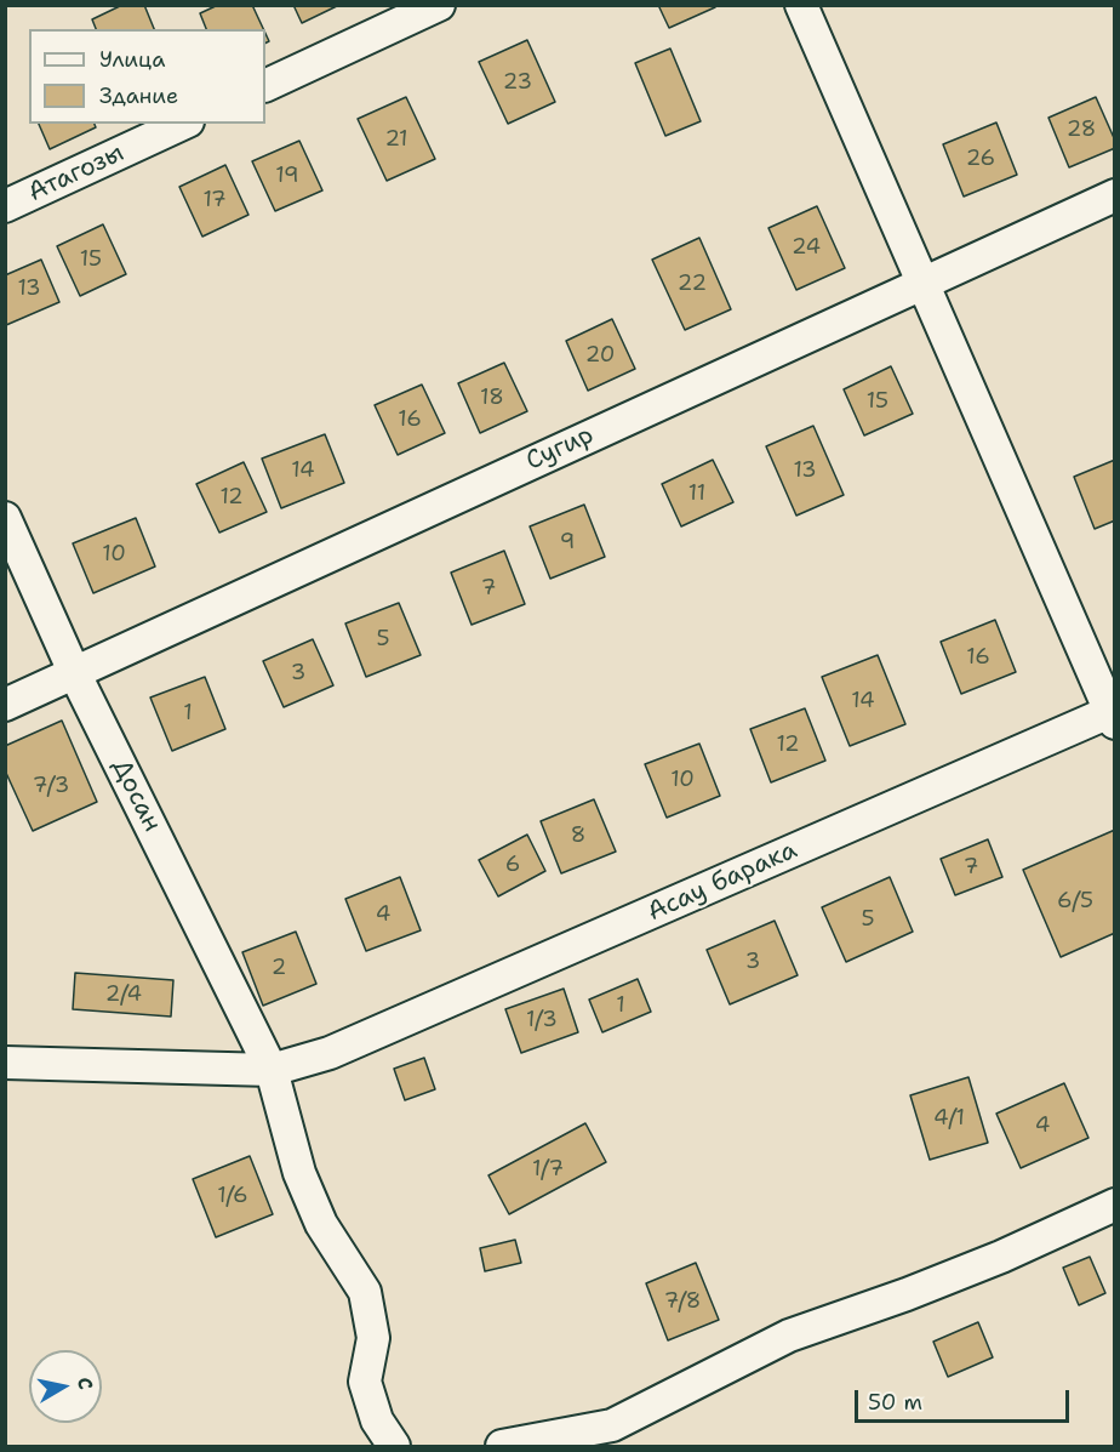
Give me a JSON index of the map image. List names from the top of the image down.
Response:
{
  "streets": {
    "street": [
      "Атагозы",
      "Сугир",
      "Досан",
      "Асау барака"
    ]
  },
  "crossings": [
    ["Сугир", "Досан"],
    ["Досан", "Асау барака"]
  ],
  "house_numbers": [
    "23",
    "28",
    "21",
    "26",
    "19",
    "17",
    "24",
    "15",
    "22",
    "13",
    "20",
    "18",
    "15",
    "16",
    "14",
    "13",
    "11",
    "12",
    "9",
    "10",
    "7",
    "5",
    "16",
    "3",
    "14",
    "1",
    "12",
    "10",
    "7/3",
    "8",
    "6",
    "7",
    "6/5",
    "4",
    "5",
    "3",
    "2",
    "2/4",
    "1",
    "1/3",
    "4/1",
    "4",
    "1/7",
    "1/6",
    "7/8"
  ],
  "legend": ["Улица", "Здание"],
  "scale_bar": "50 m",
  "north": "right"
}
